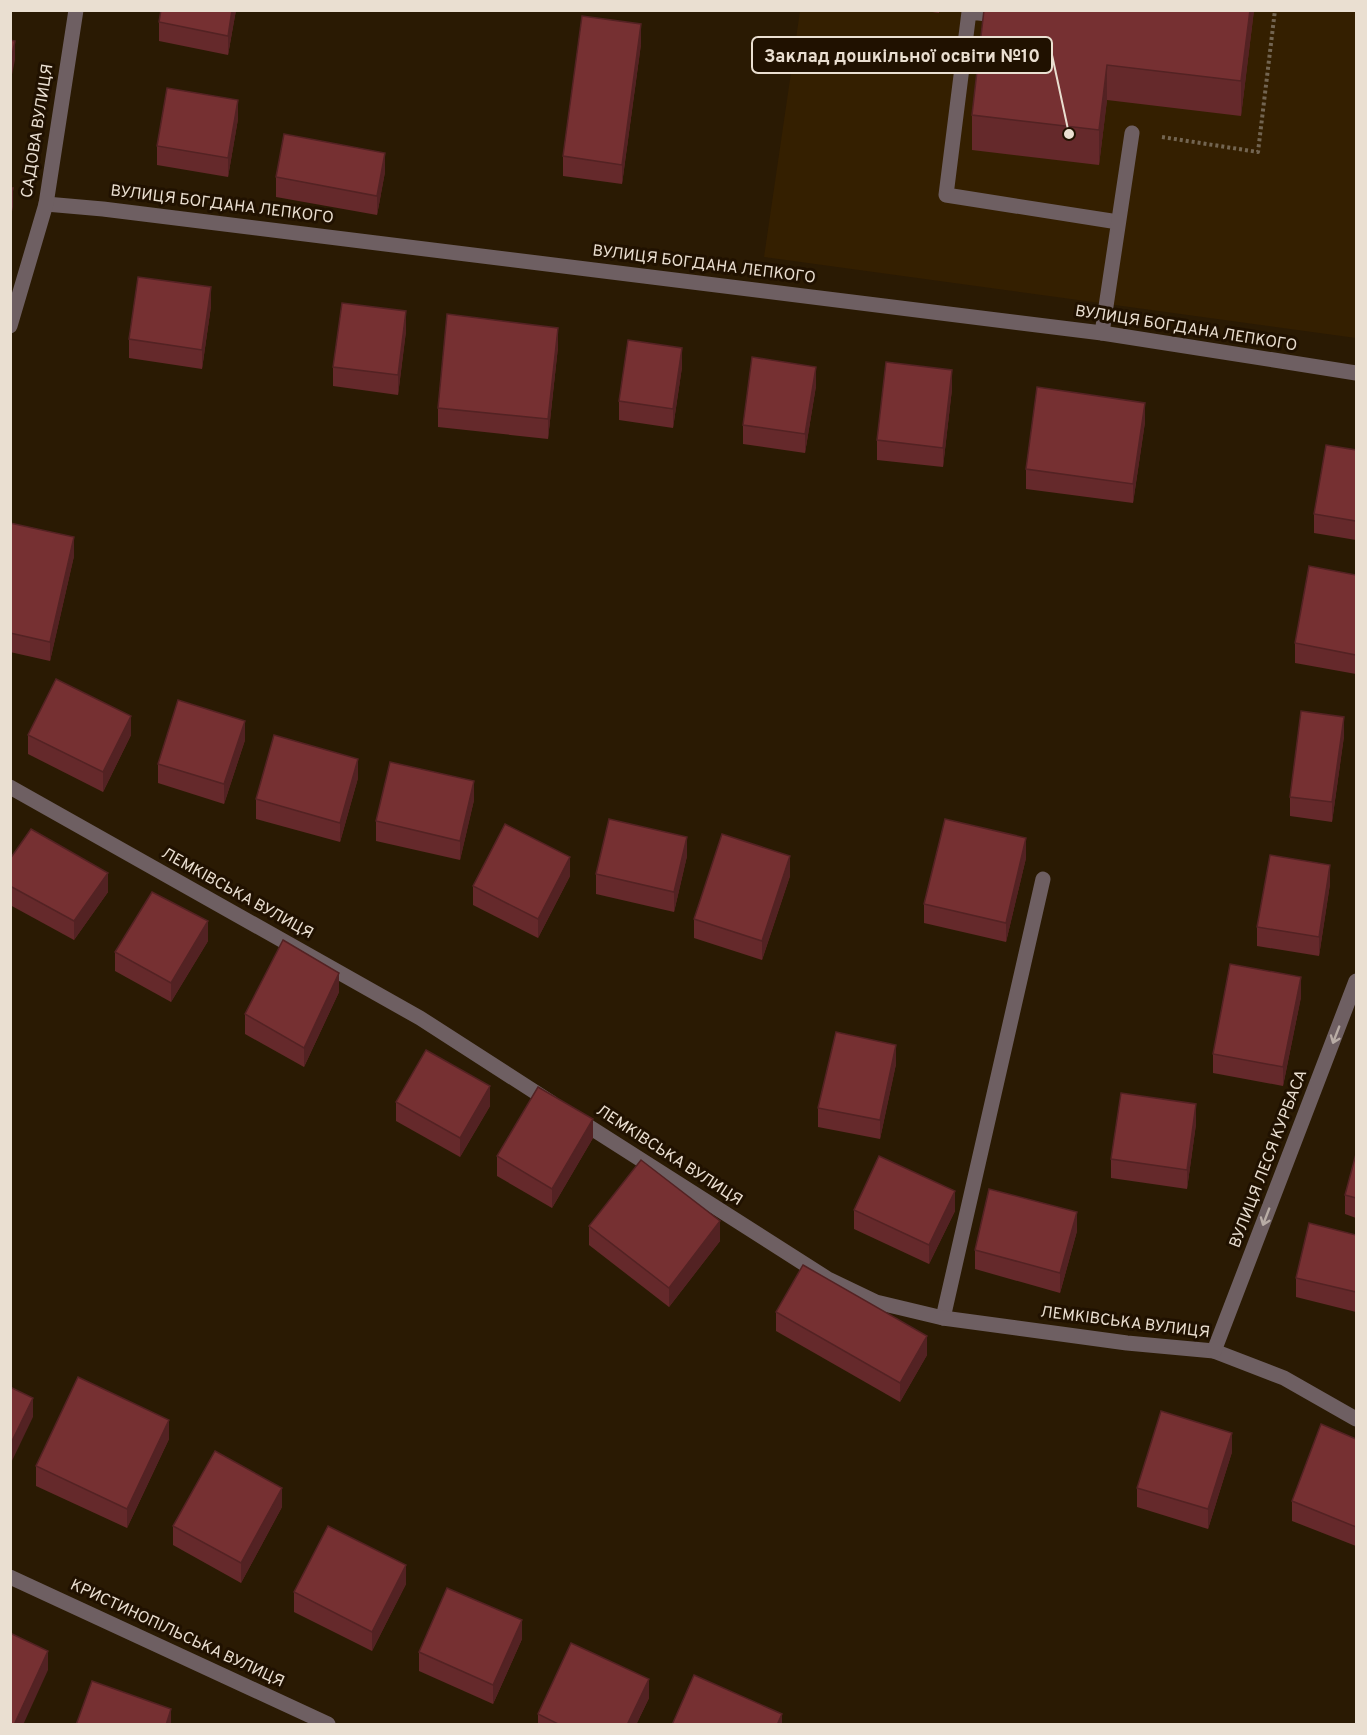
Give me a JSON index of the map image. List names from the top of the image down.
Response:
{
  "streets": {
    "street": [
      "САДОВА ВУЛИЦЯ",
      "ВУЛИЦЯ БОГДАНА ЛЕПКОГО",
      "ЛЕМКІВСЬКА ВУЛИЦЯ",
      "ВУЛИЦЯ ЛЕСЯ КУРБАСА",
      "КРИСТИНОПІЛЬСЬКА ВУЛИЦЯ"
    ]
  },
  "crossings": [
    ["САДОВА ВУЛИЦЯ", "ВУЛИЦЯ БОГДАНА ЛЕПКОГО"],
    ["ЛЕМКІВСЬКА ВУЛИЦЯ", "ВУЛИЦЯ ЛЕСЯ КУРБАСА"]
  ],
  "one_way": ["ВУЛИЦЯ ЛЕСЯ КУРБАСА"],
  "places": ["Заклад дошкільної освіти №10"]
}
